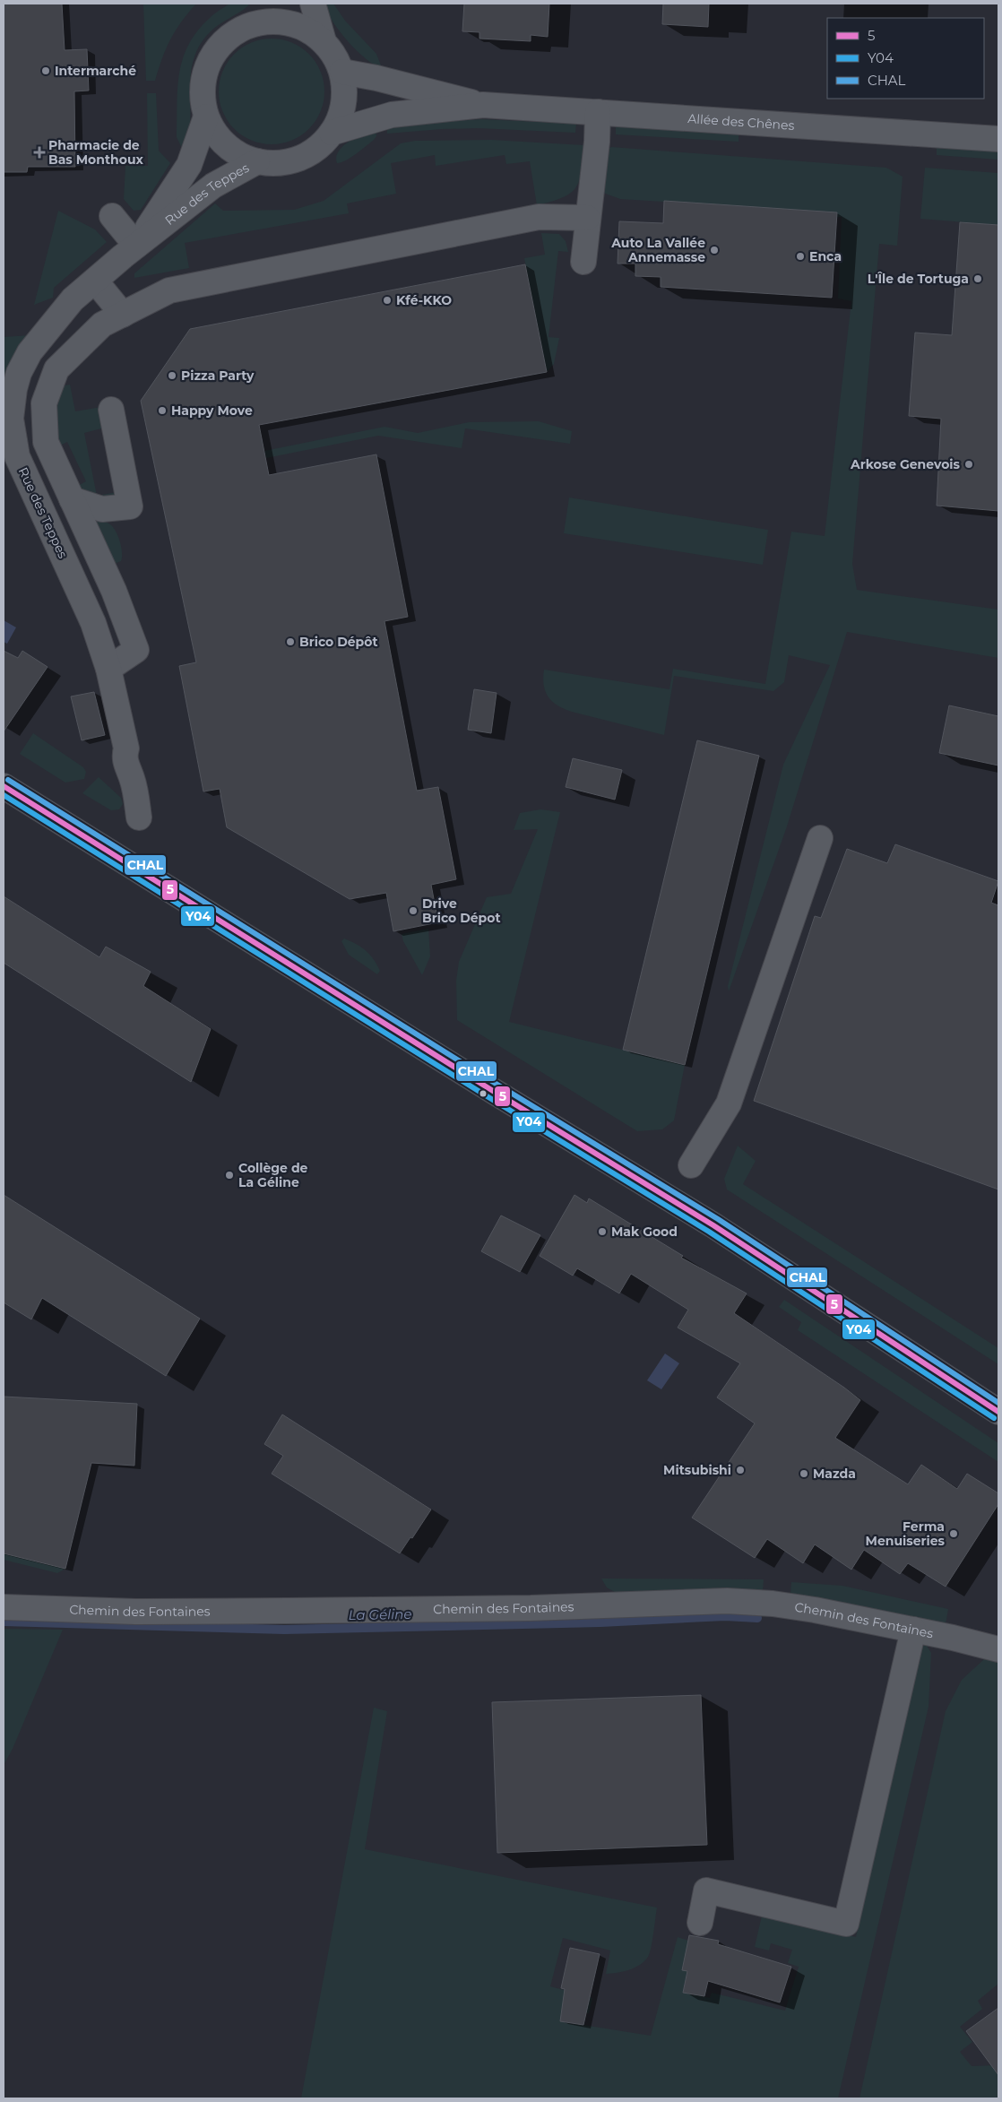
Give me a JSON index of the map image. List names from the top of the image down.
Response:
{
  "streets": {
    "street": ["Allée des Chênes", "Rue des Teppes", "Chemin des Fontaines"]
  },
  "crossings": [
    ["Allée des Chênes", "Rue des Teppes"]
  ],
  "water": ["La Géline"],
  "places": {
    "other": [
      "Intermarché",
      "Auto La Vallée Annemasse",
      "Enca",
      "L'Île de Tortuga",
      "Kfé-KKO",
      "Pizza Party",
      "Happy Move",
      "Arkose Genevois",
      "Brico Dépôt",
      "Drive Brico Dépot",
      "Collège de La Géline",
      "Mak Good",
      "Mitsubishi",
      "Mazda",
      "Ferma Menuiseries"
    ],
    "health": ["Pharmacie de Bas Monthoux"]
  },
  "lines": ["transit line CHAL", "transit line 5", "transit line Y04"],
  "legend": ["5", "Y04", "CHAL"]
}
